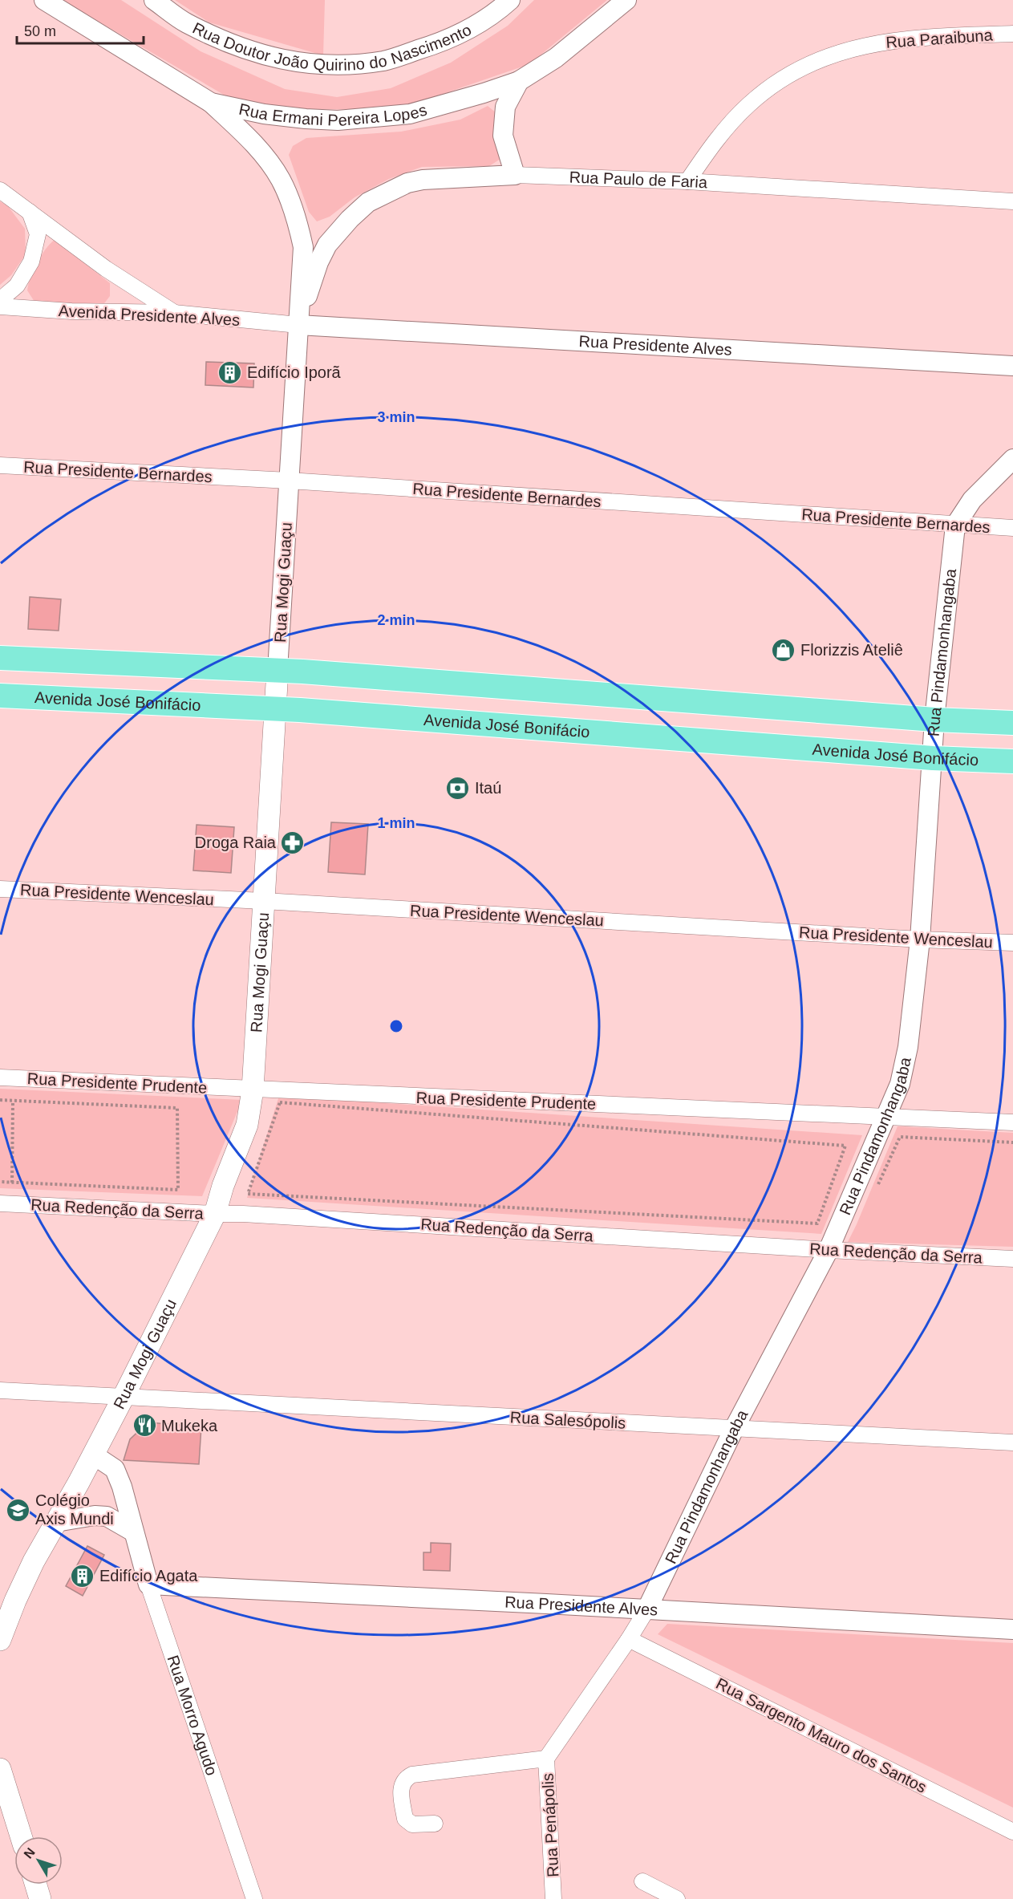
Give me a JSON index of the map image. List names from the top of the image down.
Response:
{
  "streets": {
    "main road": ["Rua Mogi Guaçu", "Avenida José Bonifácio"],
    "street": [
      "Rua Doutor João Quirino do Nascimento",
      "Rua Paraibuna",
      "Rua Ermani Pereira Lopes",
      "Rua Paulo de Faria",
      "Avenida Presidente Alves",
      "Rua Presidente Alves",
      "Rua Presidente Bernardes",
      "Rua Pindamonhangaba",
      "Rua Presidente Wenceslau",
      "Rua Presidente Prudente",
      "Rua Redenção da Serra",
      "Rua Salesópolis",
      "Rua Morro Agudo",
      "Rua Sargento Mauro dos Santos",
      "Rua Penápolis"
    ]
  },
  "crossings": [
    ["Rua Paraibuna", "Rua Paulo de Faria"],
    ["Rua Paulo de Faria", "Avenida Presidente Alves"],
    ["Rua Paulo de Faria", "Rua Presidente Alves"],
    ["Rua Paulo de Faria", "Rua Mogi Guaçu"],
    ["Avenida Presidente Alves", "Rua Presidente Alves"],
    ["Avenida Presidente Alves", "Rua Mogi Guaçu"],
    ["Rua Presidente Alves", "Rua Mogi Guaçu"],
    ["Rua Presidente Alves", "Rua Pindamonhangaba"],
    ["Rua Presidente Alves", "Rua Morro Agudo"],
    ["Rua Presidente Bernardes", "Rua Mogi Guaçu"],
    ["Rua Presidente Bernardes", "Rua Pindamonhangaba"],
    ["Rua Mogi Guaçu", "Avenida José Bonifácio"],
    ["Rua Mogi Guaçu", "Rua Presidente Wenceslau"],
    ["Rua Mogi Guaçu", "Rua Presidente Prudente"],
    ["Rua Mogi Guaçu", "Rua Redenção da Serra"],
    ["Rua Mogi Guaçu", "Rua Salesópolis"],
    ["Rua Mogi Guaçu", "Rua Morro Agudo"],
    ["Rua Pindamonhangaba", "Avenida José Bonifácio"],
    ["Rua Pindamonhangaba", "Rua Presidente Wenceslau"],
    ["Rua Pindamonhangaba", "Rua Presidente Prudente"],
    ["Rua Pindamonhangaba", "Rua Redenção da Serra"],
    ["Rua Pindamonhangaba", "Rua Salesópolis"],
    ["Rua Pindamonhangaba", "Rua Sargento Mauro dos Santos"],
    ["Rua Pindamonhangaba", "Rua Penápolis"]
  ],
  "places": {
    "building": ["Edifício Iporã", "Edifício Agata"],
    "shop": ["Florizzis Ateliê"],
    "bank": ["Itaú"],
    "pharmacy": ["Droga Raia"],
    "restaurant": ["Mukeka"],
    "school or university": ["Colégio Axis Mundi"]
  },
  "scale_bar": "50 m",
  "north": "top left",
  "rings": ["3 min", "2 min", "1 min"]
}
